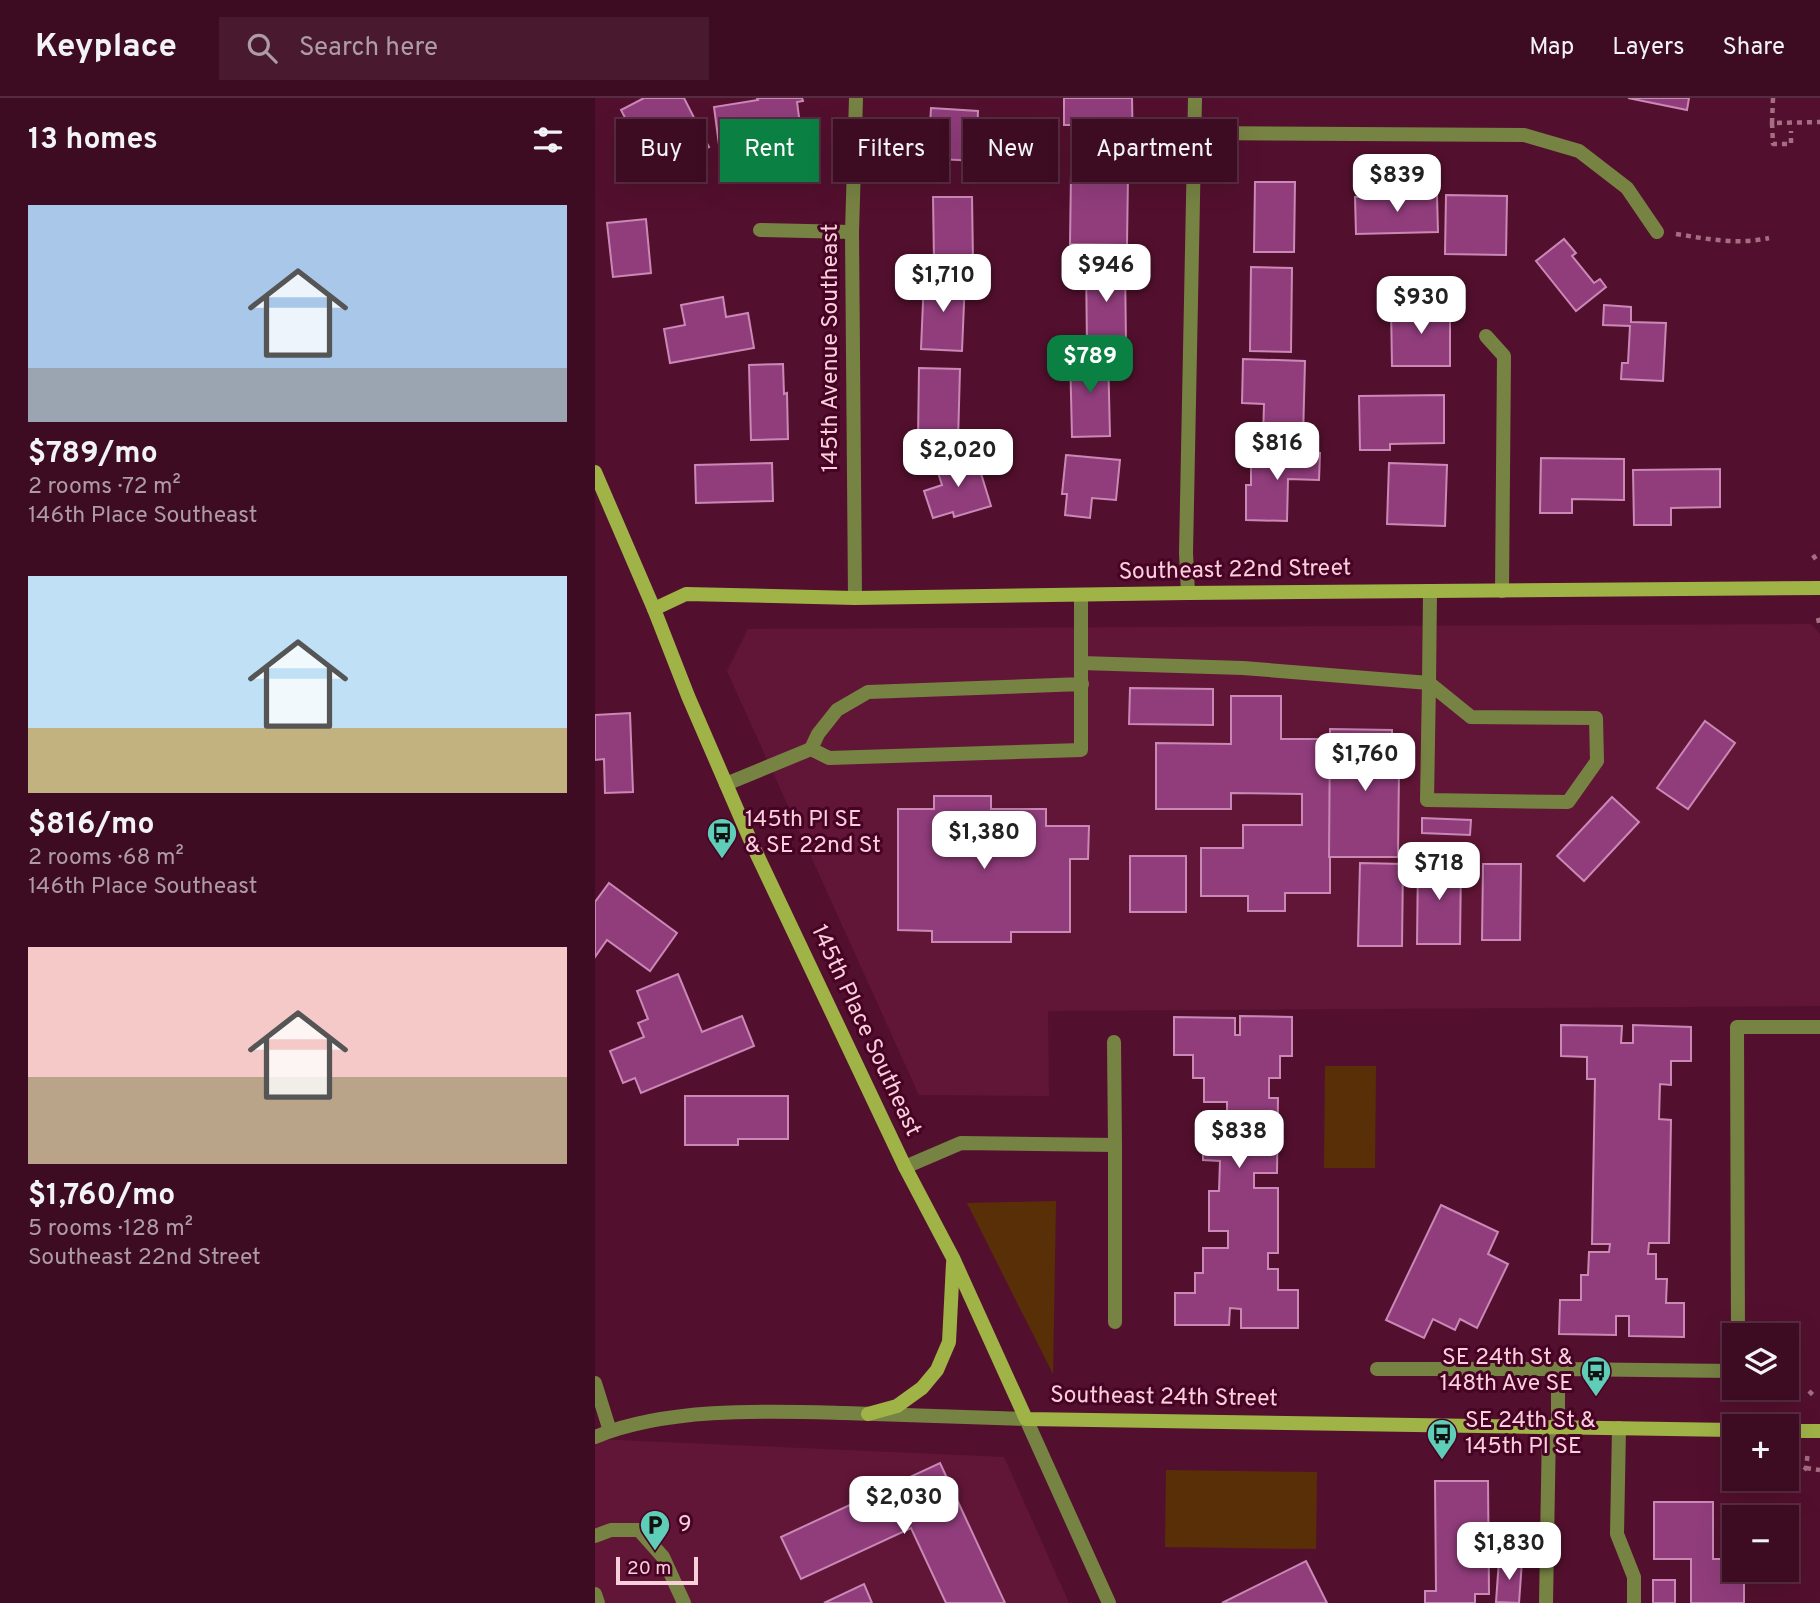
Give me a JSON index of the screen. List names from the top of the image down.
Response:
{
  "streets": {
    "street": [
      "145th Avenue Southeast",
      "Southeast 22nd Street",
      "145th Place Southeast",
      "Southeast 24th Street"
    ]
  },
  "crossings": [
    ["145th Avenue Southeast", "Southeast 22nd Street"],
    ["Southeast 22nd Street", "145th Place Southeast"],
    ["145th Place Southeast", "Southeast 24th Street"]
  ],
  "places": {
    "bus stop": ["145th Pl SE & SE 22nd St", "SE 24th St & 148th Ave SE", "SE 24th St & 145th Pl SE"],
    "parking": ["9"]
  },
  "scale_bar": "20 m",
  "page": {
    "header": "Keyplace",
    "search": "Search here",
    "nav": ["Map", "Layers", "Share"],
    "heading": "13 homes",
    "chip": [
      "Buy",
      "Rent",
      "Filters",
      "New",
      "Apartment"
    ],
    "price": [
      "$839",
      "$946",
      "$1,710",
      "$930",
      "$789",
      "$816",
      "$2,020",
      "$1,760",
      "$1,380",
      "$718",
      "$838",
      "$2,030",
      "$1,830"
    ],
    "list": [
      {
        "name": "$789/mo",
        "note": "2 rooms · 72 m² · 146th Place Southeast"
      },
      {
        "name": "$816/mo",
        "note": "2 rooms · 68 m² · 146th Place Southeast"
      },
      {
        "name": "$1,760/mo",
        "note": "5 rooms · 128 m² · Southeast 22nd Street"
      }
    ],
    "map_buttons": ["+", "−"],
    "scale": "20 m"
  }
}
